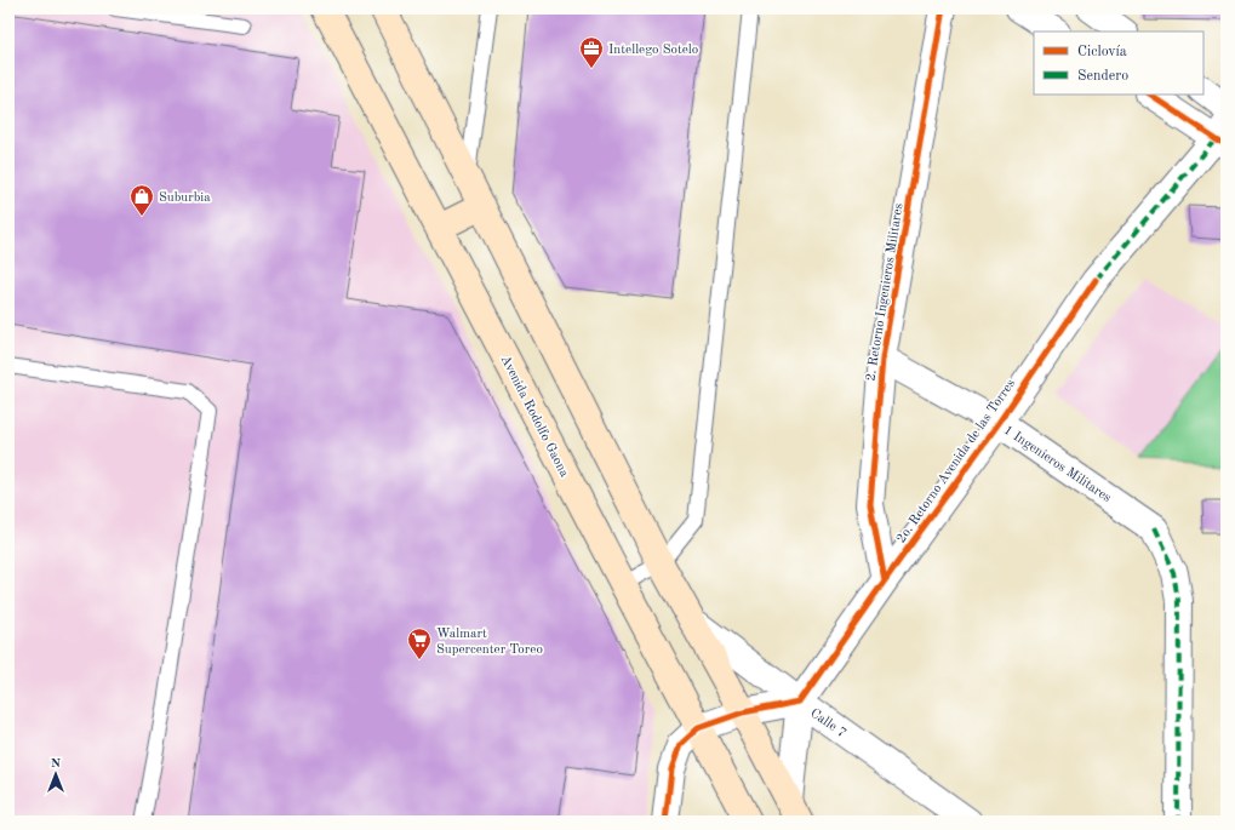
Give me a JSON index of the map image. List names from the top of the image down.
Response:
{
  "streets": {
    "main road": ["Avenida Rodolfo Gaona"],
    "street": [
      "2. Retorno Ingenieros Militares",
      "2o. Retorno Avenida de las Torres",
      "1 Ingenieros Militares",
      "Calle 7"
    ]
  },
  "crossings": [
    ["2. Retorno Ingenieros Militares", "2o. Retorno Avenida de las Torres"],
    ["2. Retorno Ingenieros Militares", "1 Ingenieros Militares"],
    ["2o. Retorno Avenida de las Torres", "1 Ingenieros Militares"],
    ["2o. Retorno Avenida de las Torres", "Calle 7"]
  ],
  "places": {
    "office": ["Intellego Sotelo"],
    "shop": ["Suburbia"],
    "supermarket": ["Walmart Supercenter Toreo"]
  },
  "legend": ["Ciclovía", "Sendero"],
  "north": "top"
}
